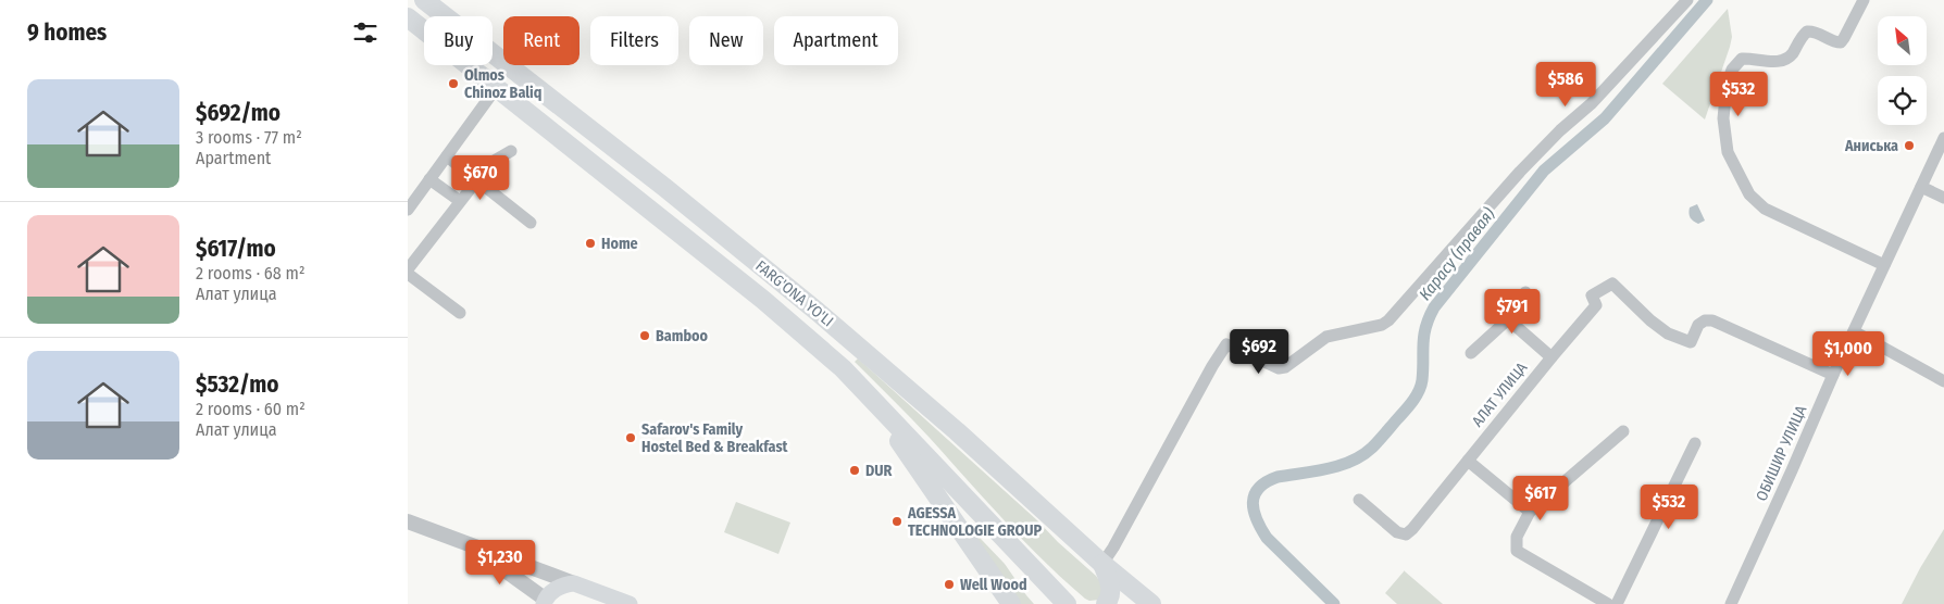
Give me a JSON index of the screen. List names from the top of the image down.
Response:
{
  "streets": {
    "main road": ["FARG'ONA YO'LI"],
    "street": ["АЛАТ УЛИЦА", "ОБИШИР УЛИЦА"]
  },
  "crossings": [
    ["АЛАТ УЛИЦА", "ОБИШИР УЛИЦА"]
  ],
  "water": ["Карасу (правая)"],
  "places": [
    "Olmos Chinoz Baliq",
    "Аниська",
    "Home",
    "Bamboo",
    "Safarov's Family Hostel Bed & Breakfast",
    "DUR",
    "AGESSA TECHNOLOGIE GROUP",
    "Well Wood"
  ],
  "north": "top left",
  "page": {
    "heading": "9 homes",
    "chip": [
      "Buy",
      "Rent",
      "Filters",
      "New",
      "Apartment"
    ],
    "price": [
      "$586",
      "$532",
      "$670",
      "$791",
      "$692",
      "$1,000",
      "$617",
      "$532",
      "$1,230"
    ],
    "list": [
      {
        "name": "$692/mo",
        "note": "3 rooms · 77 m² · Apartment"
      },
      {
        "name": "$617/mo",
        "note": "2 rooms · 68 m² · Алат улица"
      },
      {
        "name": "$532/mo",
        "note": "2 rooms · 60 m² · Алат улица"
      }
    ]
  }
}
